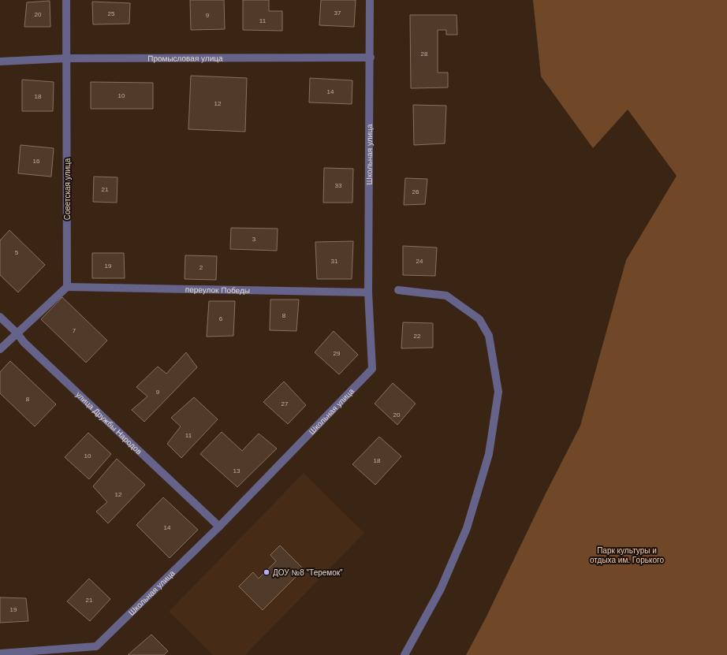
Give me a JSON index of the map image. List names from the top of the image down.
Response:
{
  "streets": {
    "street": [
      "Промысловая улица",
      "Школьная улица",
      "Советская улица",
      "переулок Победы",
      "улица Дружбы Народов"
    ]
  },
  "crossings": [
    ["Промысловая улица", "Школьная улица"],
    ["Промысловая улица", "Советская улица"],
    ["Школьная улица", "переулок Победы"],
    ["Школьная улица", "улица Дружбы Народов"],
    ["Советская улица", "переулок Победы"]
  ],
  "parks": ["Парк культуры и отдыха им. Горького"],
  "places": ["ДОУ №8 \"Теремок\""],
  "house_numbers": [
    "37",
    "25",
    "20",
    "9",
    "11",
    "28",
    "14",
    "10",
    "18",
    "12",
    "16",
    "33",
    "21",
    "26",
    "3",
    "5",
    "31",
    "24",
    "19",
    "2",
    "8",
    "6",
    "7",
    "22",
    "29",
    "9",
    "8",
    "27",
    "20",
    "11",
    "10",
    "18",
    "13",
    "12",
    "14",
    "21",
    "19"
  ]
}
